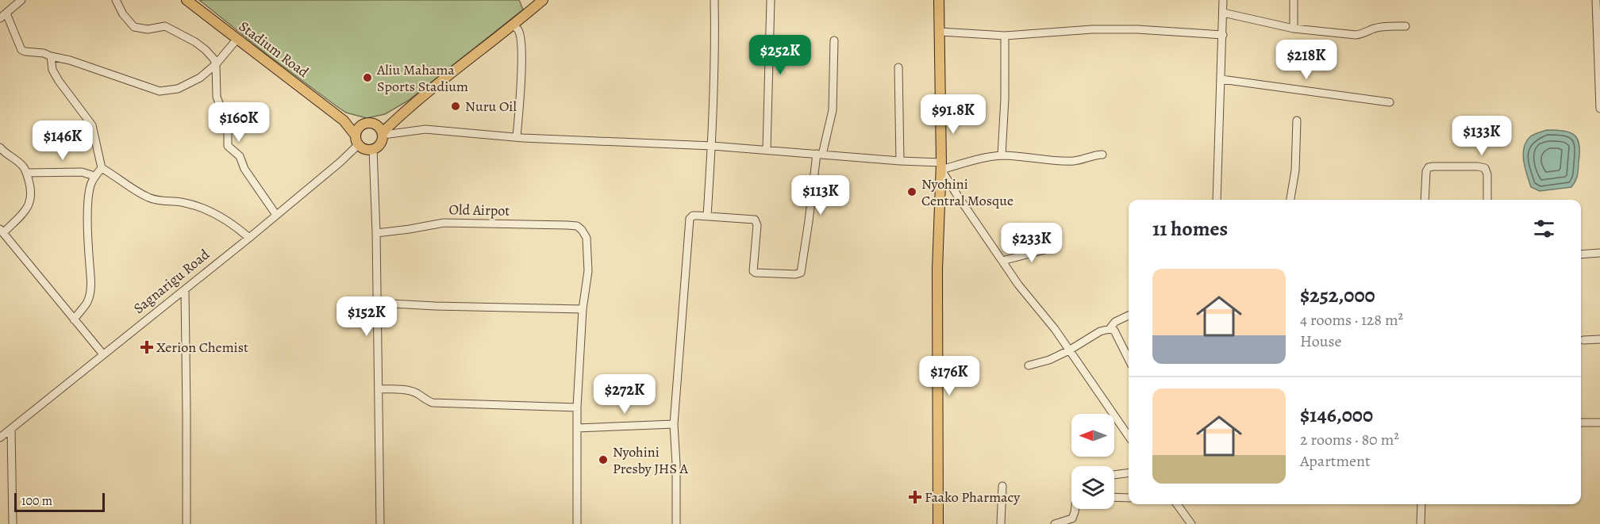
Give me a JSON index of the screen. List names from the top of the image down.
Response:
{
  "streets": {
    "main road": ["Stadium Road"],
    "street": ["Old Airpot", "Sagnarigu Road"]
  },
  "crossings": [
    ["Stadium Road", "Sagnarigu Road"]
  ],
  "places": {
    "other": [
      "Aliu Mahama Sports Stadium",
      "Nuru Oil",
      "Nyohini Central Mosque",
      "Nyohini Presby JHS A"
    ],
    "health": ["Xerion Chemist", "Faako Pharmacy"]
  },
  "scale_bar": "100 m",
  "north": "left",
  "page": {
    "price": [
      "$252K",
      "$218K",
      "$91.8K",
      "$160K",
      "$133K",
      "$146K",
      "$113K",
      "$233K",
      "$152K",
      "$176K",
      "$272K"
    ],
    "heading": "11 homes",
    "list": [
      {
        "name": "$252,000",
        "note": "4 rooms · 128 m² · House"
      },
      {
        "name": "$146,000",
        "note": "2 rooms · 80 m² · Apartment"
      }
    ],
    "scale": "100 m"
  }
}
